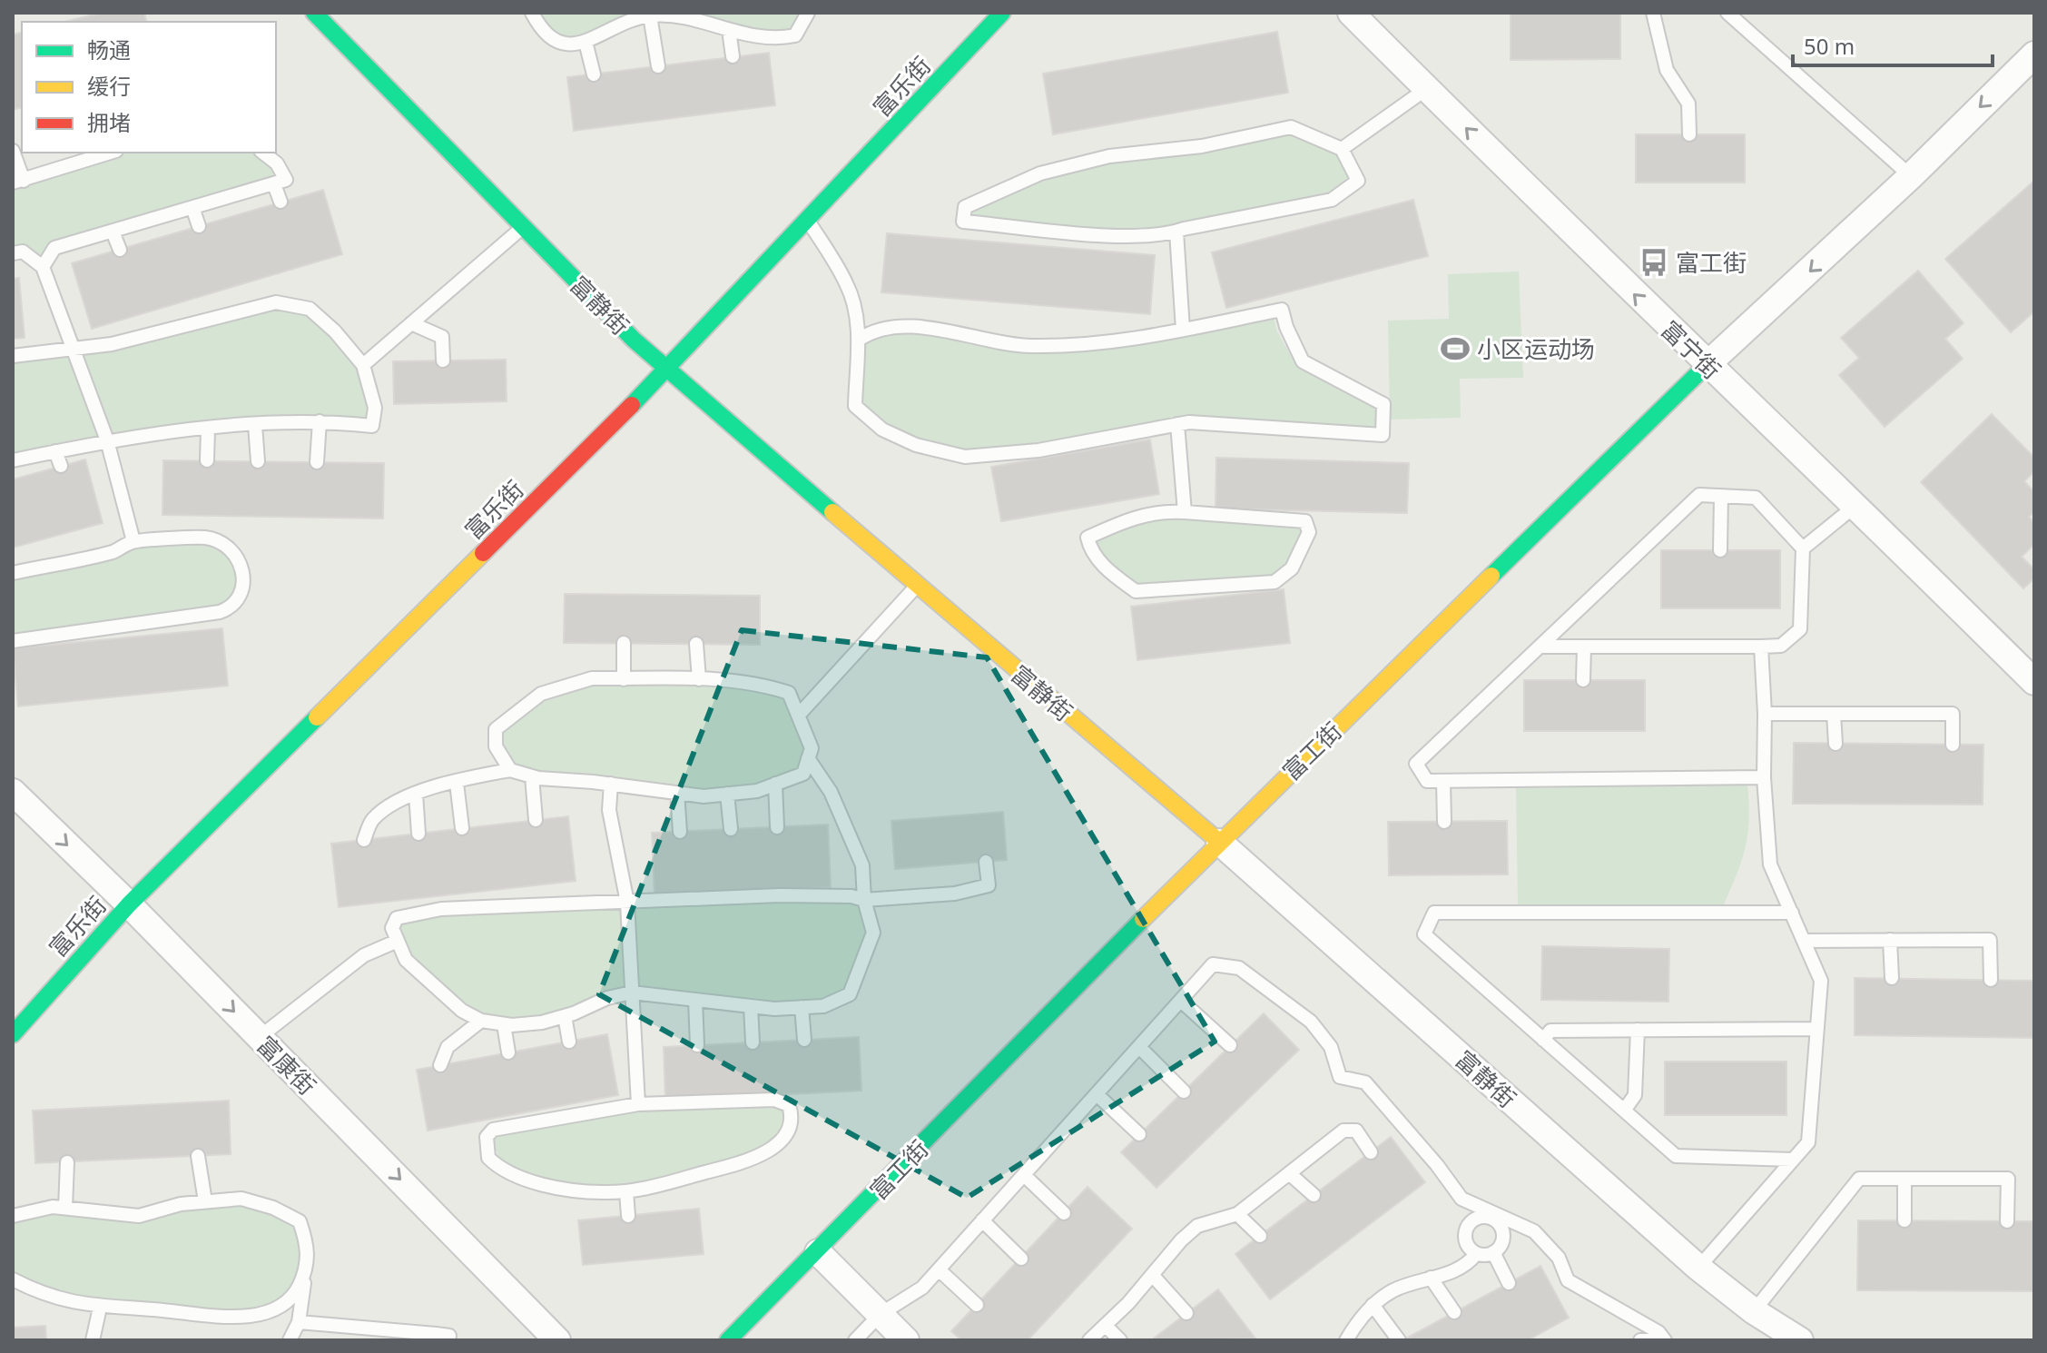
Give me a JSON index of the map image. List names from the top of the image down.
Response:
{
  "streets": {
    "street": [
      "富乐街",
      "富静街",
      "富宁街",
      "富工街",
      "富康街"
    ]
  },
  "crossings": [
    ["富乐街", "富静街"],
    ["富乐街", "富康街"],
    ["富静街", "富工街"],
    ["富宁街", "富工街"]
  ],
  "one_way": ["富宁街", "富康街"],
  "places": {
    "bus stop": ["富工街"],
    "sports": ["小区运动场"]
  },
  "legend": ["畅通", "缓行", "拥堵"],
  "scale_bar": "50 m"
}
